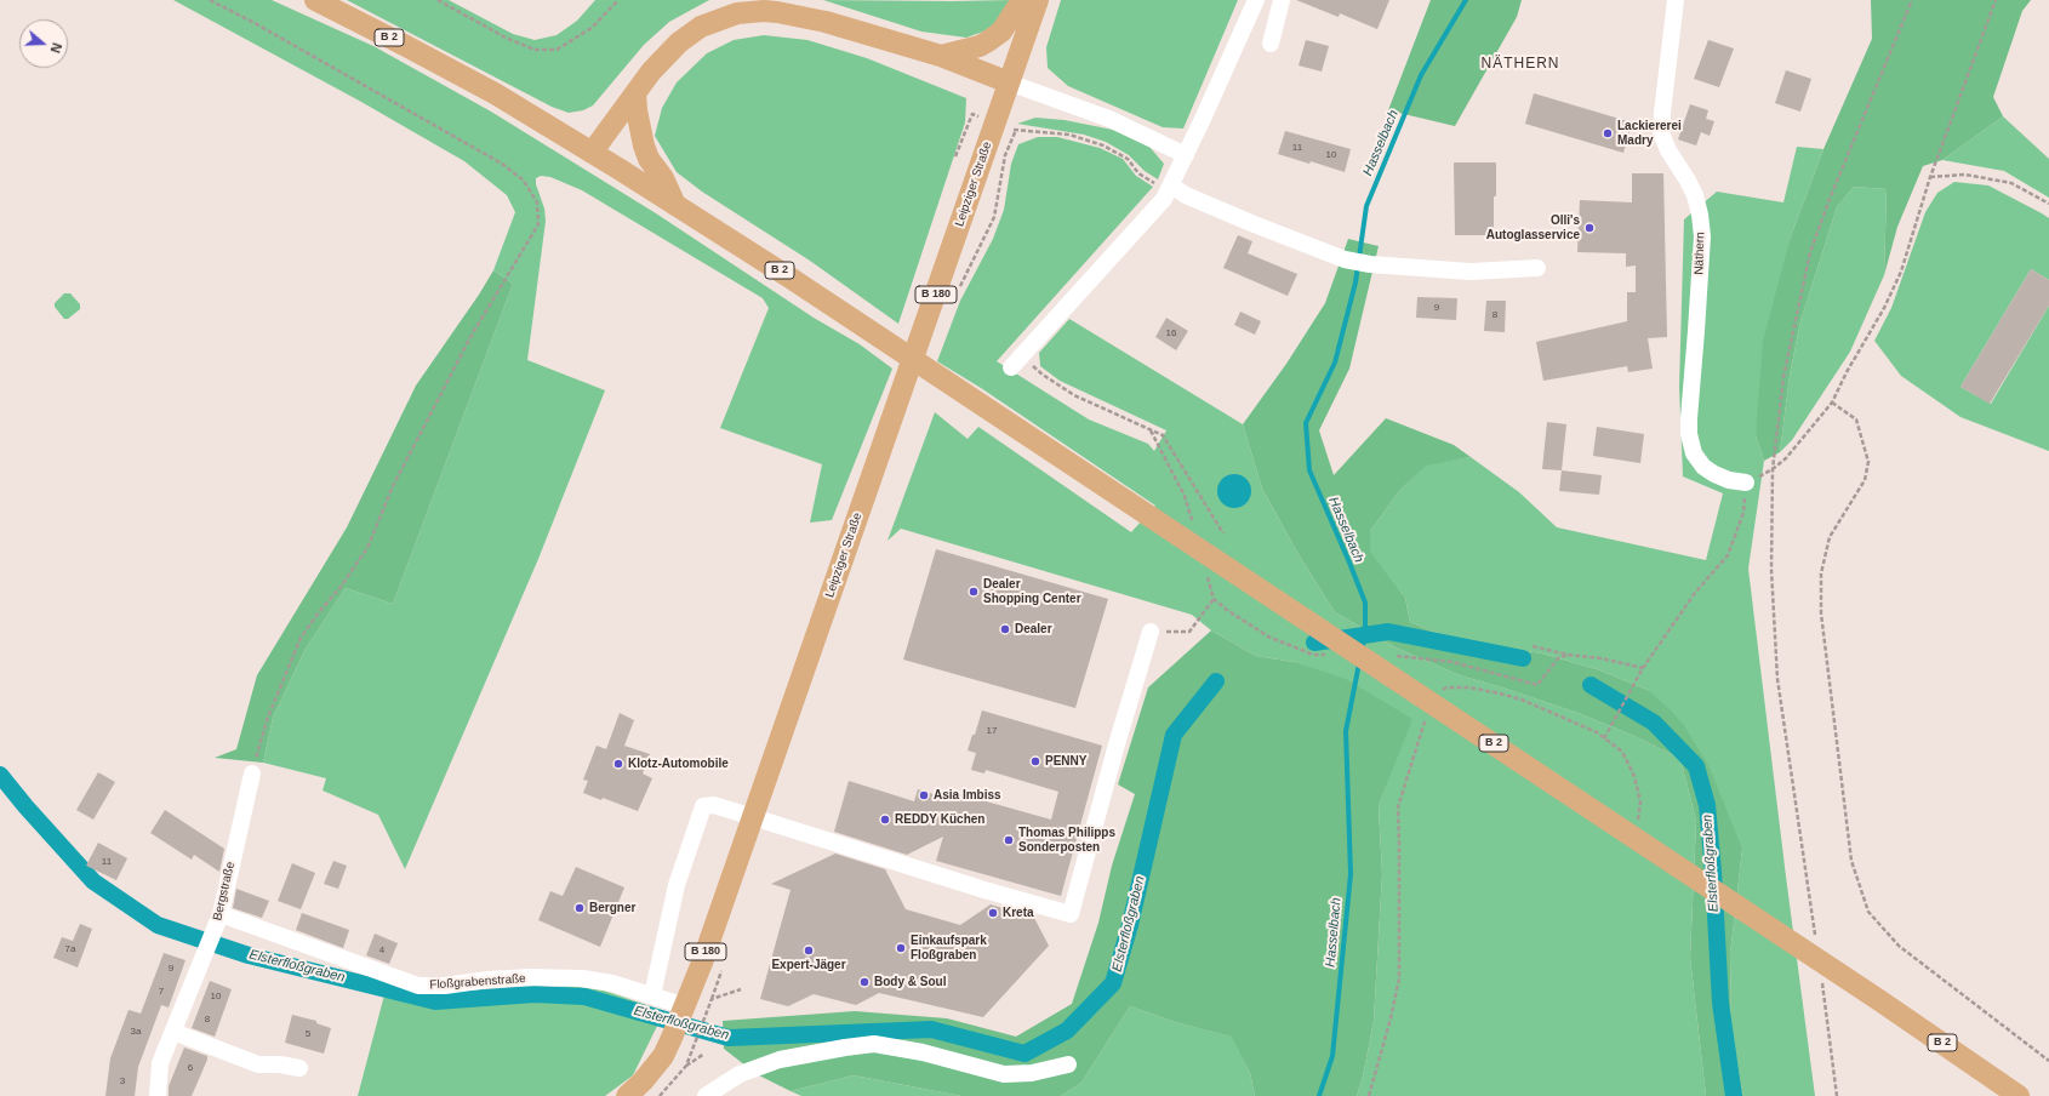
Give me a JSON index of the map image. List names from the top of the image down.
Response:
{
  "streets": {
    "main road": ["B 2", "Leipziger Straße", "B 180"],
    "street": ["Näthern", "Bergstraße", "Floßgrabenstraße"]
  },
  "crossings": [
    ["Leipziger Straße", "Floßgrabenstraße"],
    ["Bergstraße", "Floßgrabenstraße"]
  ],
  "districts": ["NÄTHERN"],
  "water": ["Hasselbach", "Elsterfloßgraben"],
  "places": [
    "Lackiererei Madry",
    "Olli's Autoglasservice",
    "Dealer Shopping Center",
    "Dealer",
    "PENNY",
    "Klotz-Automobile",
    "Asia Imbiss",
    "REDDY Küchen",
    "Thomas Philipps Sonderposten",
    "Bergner",
    "Kreta",
    "Einkaufspark Floßgraben",
    "Expert-Jäger",
    "Body & Soul"
  ],
  "house_numbers": [
    "11",
    "10",
    "9",
    "8",
    "16",
    "17",
    "11",
    "7a",
    "4",
    "9",
    "7",
    "10",
    "8",
    "3a",
    "5",
    "6",
    "3"
  ],
  "north": "right"
}
